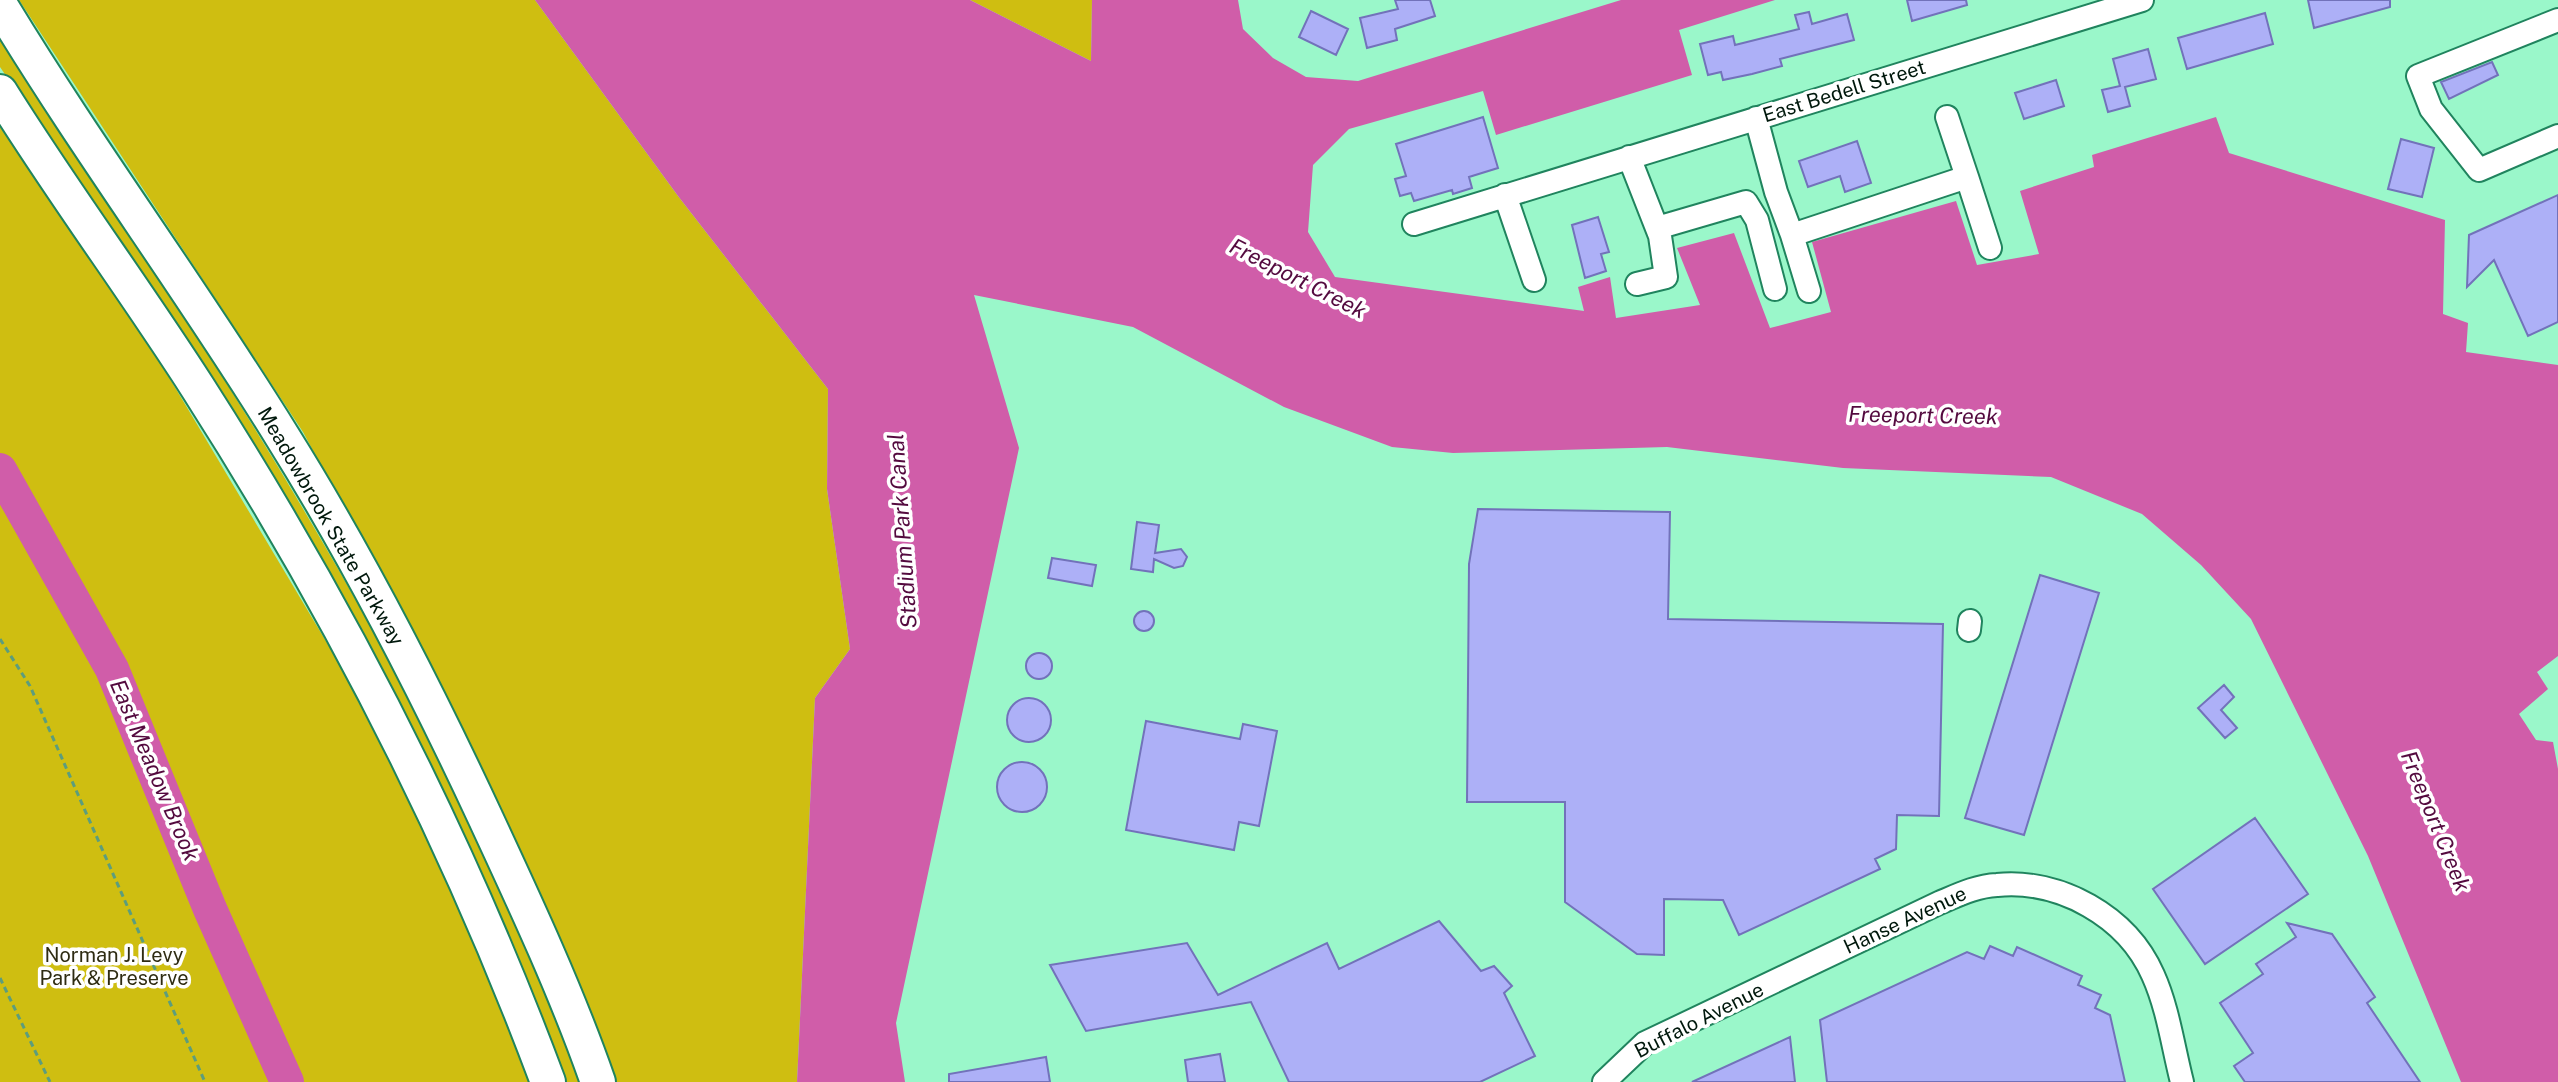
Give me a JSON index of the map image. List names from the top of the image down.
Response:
{
  "streets": {
    "highway": ["Meadowbrook State Parkway"],
    "street": ["East Bedell Street", "Hanse Avenue", "Buffalo Avenue"]
  },
  "crossings": [
    ["Hanse Avenue", "Buffalo Avenue"]
  ],
  "water": ["Freeport Creek", "Stadium Park Canal", "East Meadow Brook"],
  "parks": ["Norman J. Levy Park & Preserve"]
}
